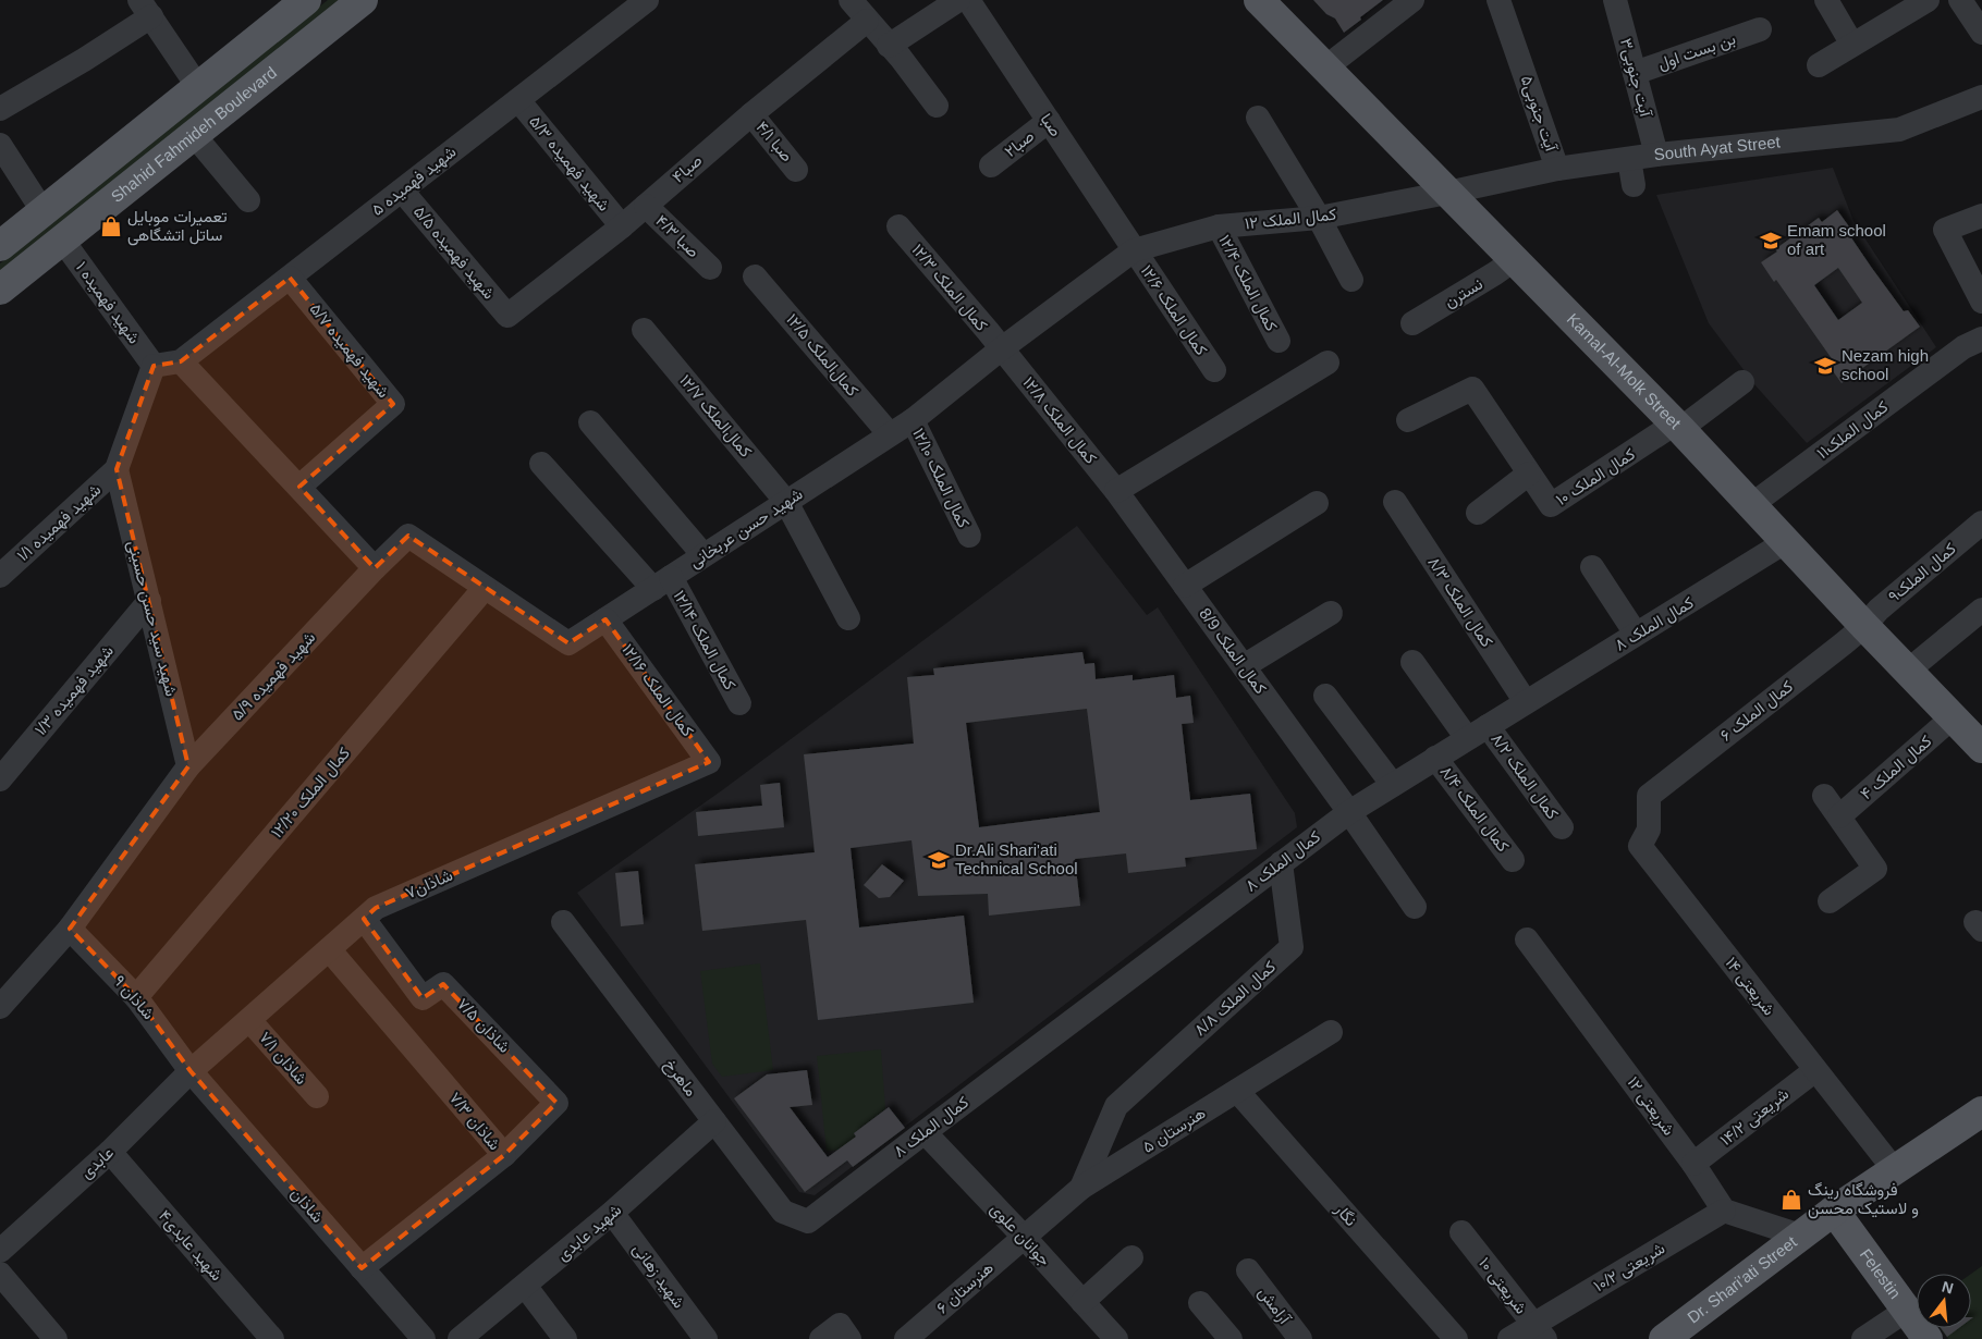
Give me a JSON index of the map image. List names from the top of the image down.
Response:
{
  "streets": {
    "main road": [
      "Shahid Fahmideh Boulevard",
      "Kamal-Al-Molk Street",
      "Felestin",
      "Dr. Shari'ati Street"
    ],
    "street": [
      "بن بست اول",
      "آیت جنوبی۳",
      "آیت جنوبی۵",
      "صبا",
      "صبا ۴/۱",
      "صبا۲",
      "South Ayat Street",
      "شهید فهمیده ۵/۳",
      "صبا۴",
      "شهید فهمیده ۵",
      "کمال الملک ۱۲",
      "صبا ۴/۳",
      "شهید فهمیده ۵/۵",
      "کمال الملک ۱۲/۴",
      "کمال الملک ۱۲/۳",
      "نسترن",
      "شهید فهمیده ۱",
      "کمال الملک ۱۲/۶",
      "شهید فهمیده ۵/۷",
      "کمال‌الملک ۱۲/۵",
      "کمال‌الملک ۱۲/۷",
      "کمال الملک ۱۲/۸",
      "کمال الملک۱۱",
      "کمال الملک ۱۰",
      "کمال الملک ۱۲/۱۰",
      "شهید فهمیده ۱/۱",
      "شهید حسن عربخانی",
      "کمال الملک۹",
      "کمال الملک ۸/۳",
      "شهید سید حسن حسینی",
      "کمال الملک ۸",
      "کمال الملک ۱۲/۱۴",
      "کمال الملک 8/9",
      "شهید فهمیده ۵/۹",
      "شهید فهمیده ۱/۳",
      "کمال الملک ۱۲/۱۶",
      "کمال الملک ۶",
      "کمال الملک ۴",
      "کمال الملک ۸/۲",
      "کمال الملک ۱۲/۲۰",
      "کمال الملک ۸/۴",
      "شاذان۷",
      "شریعتی ۱۴",
      "شاذان ۹",
      "کمال الملک ۸/۸",
      "شاذان ۷/۵",
      "شاذان ۷/۱",
      "ماهرخ",
      "شریعتی ۱۲",
      "شریعتی ۱۴/۲",
      "شاذان ۷/۳",
      "هنرستان ۵",
      "عابدی",
      "شاذان",
      "نگار",
      "شهید عابدی",
      "جوانان علوی",
      "شهید عابدی۴",
      "شریعتی ۱۰/۲",
      "شهید زهانی",
      "شریعتی ۱۰",
      "هنرستان ۶",
      "آرامش"
    ]
  },
  "crossings": [
    ["بن بست اول", "آیت جنوبی۳"],
    ["آیت جنوبی۳", "South Ayat Street"],
    ["آیت جنوبی۵", "South Ayat Street"],
    ["صبا", "صبا۲"],
    ["صبا", "کمال الملک ۱۲"],
    ["صبا", "کمال الملک ۱۲/۶"],
    ["صبا", "شهید حسن عربخانی"],
    ["Shahid Fahmideh Boulevard", "شهید فهمیده ۱"],
    ["صبا ۴/۱", "صبا۴"],
    ["South Ayat Street", "کمال الملک ۱۲"],
    ["South Ayat Street", "Kamal-Al-Molk Street"],
    ["شهید فهمیده ۵/۳", "صبا۴"],
    ["شهید فهمیده ۵/۳", "شهید فهمیده ۵"],
    ["صبا۴", "صبا ۴/۳"],
    ["صبا۴", "شهید فهمیده ۵/۵"],
    ["شهید فهمیده ۵", "شهید فهمیده ۵/۵"],
    ["شهید فهمیده ۵", "شهید فهمیده ۵/۷"],
    ["کمال الملک ۱۲", "کمال الملک ۱۲/۴"],
    ["کمال الملک ۱۲", "کمال الملک ۱۲/۶"],
    ["کمال الملک ۱۲", "Kamal-Al-Molk Street"],
    ["کمال الملک ۱۲", "شهید حسن عربخانی"],
    ["کمال الملک ۱۲/۳", "کمال الملک ۱۲/۸"],
    ["کمال الملک ۱۲/۳", "شهید حسن عربخانی"],
    ["نسترن", "Kamal-Al-Molk Street"],
    ["کمال الملک ۱۲/۶", "شهید حسن عربخانی"],
    ["کمال‌الملک ۱۲/۵", "شهید حسن عربخانی"],
    ["Kamal-Al-Molk Street", "کمال الملک۱۱"],
    ["Kamal-Al-Molk Street", "کمال الملک ۱۰"],
    ["Kamal-Al-Molk Street", "کمال الملک۹"],
    ["Kamal-Al-Molk Street", "کمال الملک ۸"],
    ["Kamal-Al-Molk Street", "کمال الملک ۶"],
    ["Kamal-Al-Molk Street", "کمال الملک ۴"],
    ["کمال‌الملک ۱۲/۷", "شهید حسن عربخانی"],
    ["کمال الملک ۱۲/۸", "شهید حسن عربخانی"],
    ["کمال الملک ۱۲/۸", "کمال الملک 8/9"],
    ["کمال الملک ۱۲/۱۰", "شهید حسن عربخانی"],
    ["شهید فهمیده ۱/۱", "شهید سید حسن حسینی"],
    ["شهید حسن عربخانی", "کمال الملک ۱۲/۱۴"],
    ["شهید حسن عربخانی", "شهید فهمیده ۵/۹"],
    ["شهید حسن عربخانی", "کمال الملک ۱۲/۱۶"],
    ["شهید حسن عربخانی", "کمال الملک ۱۲/۲۰"],
    ["کمال الملک۹", "کمال الملک ۶"],
    ["کمال الملک ۸/۳", "کمال الملک ۸"],
    ["شهید سید حسن حسینی", "شهید فهمیده ۵/۹"],
    ["شهید سید حسن حسینی", "شهید فهمیده ۱/۳"],
    ["کمال الملک ۸", "کمال الملک 8/9"],
    ["کمال الملک ۸", "کمال الملک ۸/۲"],
    ["کمال الملک ۸", "کمال الملک ۸/۴"],
    ["کمال الملک ۸", "کمال الملک ۸/۸"],
    ["کمال الملک ۸", "ماهرخ"],
    ["کمال الملک ۸", "جوانان علوی"],
    ["شهید فهمیده ۵/۹", "کمال الملک ۱۲/۲۰"],
    ["شهید فهمیده ۵/۹", "شاذان ۹"],
    ["کمال الملک ۱۲/۱۶", "شاذان۷"],
    ["کمال الملک ۶", "شریعتی ۱۴"],
    ["کمال الملک ۱۲/۲۰", "شاذان ۹"],
    ["شاذان۷", "شاذان ۹"],
    ["شاذان۷", "شاذان ۷/۵"],
    ["شاذان۷", "شاذان ۷/۱"],
    ["شاذان۷", "شاذان ۷/۳"],
    ["شاذان۷", "عابدی"],
    ["شاذان۷", "شاذان"],
    ["شریعتی ۱۴", "شریعتی ۱۴/۲"],
    ["شریعتی ۱۴", "Dr. Shari'ati Street"],
    ["شاذان ۹", "عابدی"],
    ["شاذان ۹", "شاذان"],
    ["کمال الملک ۸/۸", "هنرستان ۵"],
    ["شاذان ۷/۵", "شاذان ۷/۳"],
    ["ماهرخ", "شهید عابدی"],
    ["شریعتی ۱۲", "شریعتی ۱۴/۲"],
    ["شریعتی ۱۲", "شریعتی ۱۰/۲"],
    ["شاذان ۷/۳", "شاذان"],
    ["هنرستان ۵", "نگار"],
    ["هنرستان ۵", "جوانان علوی"],
    ["هنرستان ۵", "هنرستان ۶"],
    ["عابدی", "شاذان"],
    ["عابدی", "شهید عابدی۴"],
    ["شهید عابدی", "شهید زهانی"],
    ["جوانان علوی", "هنرستان ۶"],
    ["شریعتی ۱۰/۲", "شریعتی ۱۰"],
    ["Felestin", "Dr. Shari'ati Street"]
  ],
  "places": {
    "shop": ["تعمیرات موبایل ساتل اتشگاهی", "فروشگاه رینگ و لاستیک محسن"],
    "school or university": ["Emam school of art", "Nezam high school", "Dr.Ali Shari'ati Technical School"]
  },
  "north": "top"
}
